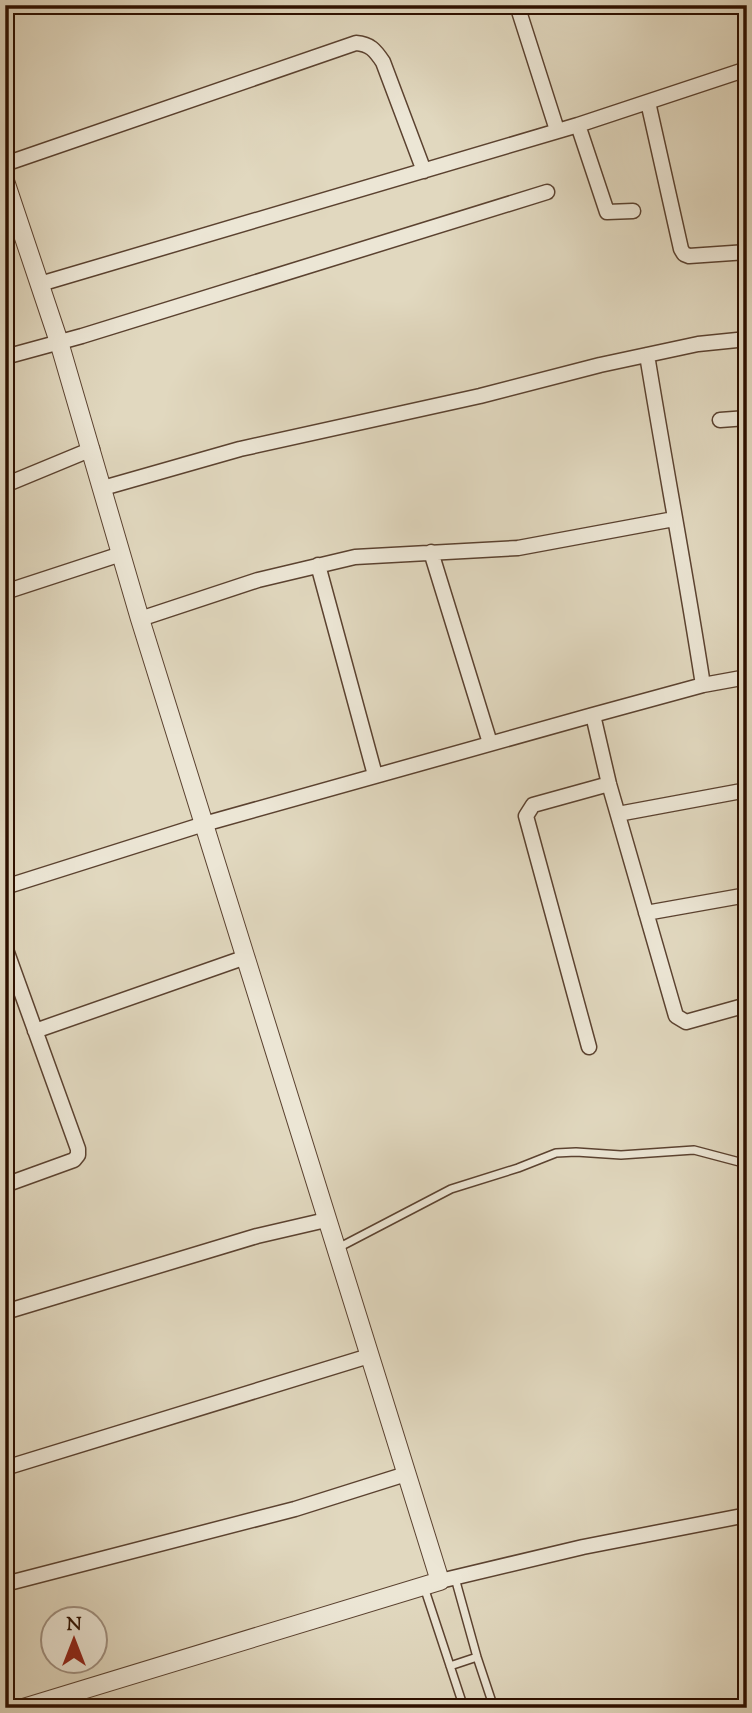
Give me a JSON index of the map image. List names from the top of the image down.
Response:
{
  "north": "top"
}
